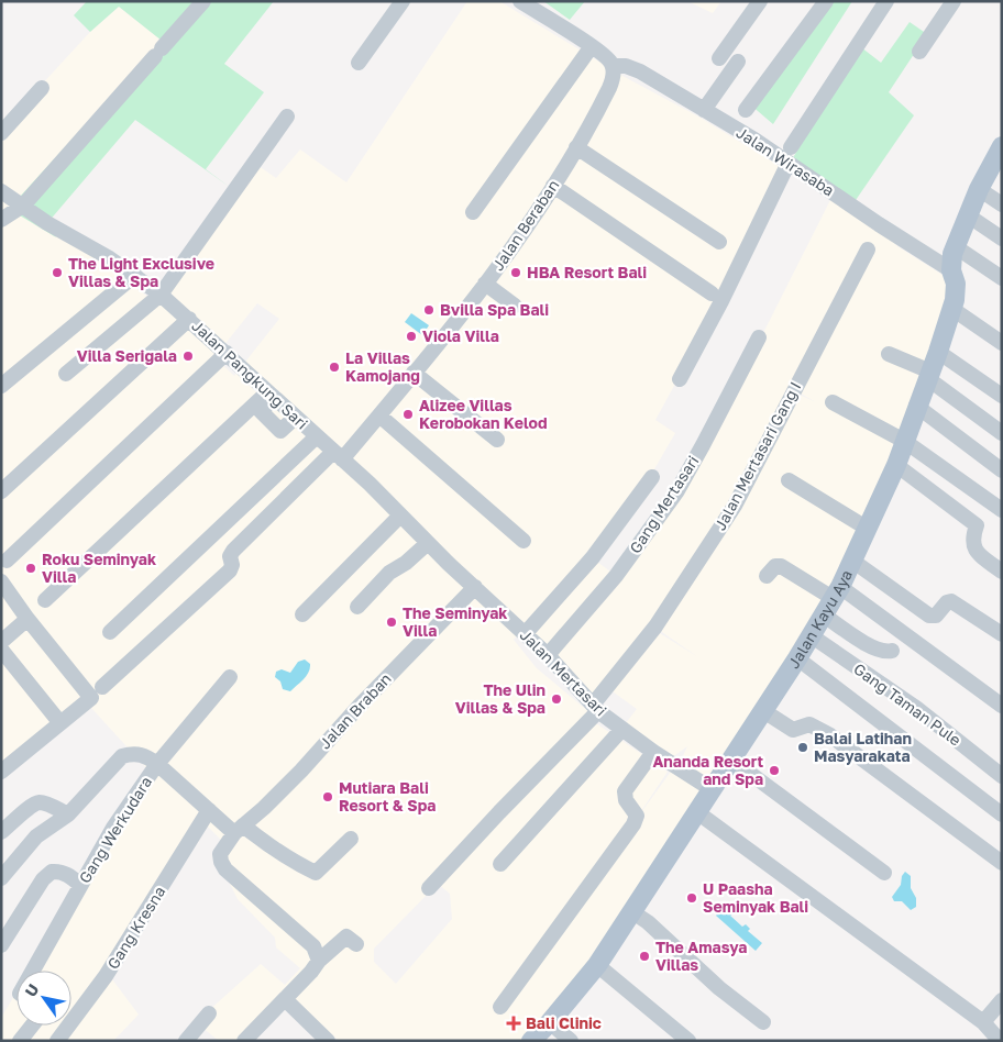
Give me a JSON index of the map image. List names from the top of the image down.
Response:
{
  "streets": {
    "main road": ["Jalan Kayu Aya"],
    "street": [
      "Jalan Wirasaba",
      "Jalan Beraban",
      "Jalan Pangkung Sari",
      "Jalan Mertasari Gang I",
      "Gang Mertasari",
      "Jalan Mertasari",
      "Gang Taman Pule",
      "Jalan Braban",
      "Gang Werkudara",
      "Gang Kresna"
    ]
  },
  "crossings": [
    ["Jalan Wirasaba", "Jalan Beraban"],
    ["Jalan Wirasaba", "Jalan Kayu Aya"],
    ["Jalan Beraban", "Jalan Pangkung Sari"],
    ["Jalan Pangkung Sari", "Jalan Mertasari"],
    ["Jalan Pangkung Sari", "Jalan Braban"],
    ["Jalan Mertasari Gang I", "Jalan Mertasari"],
    ["Gang Mertasari", "Jalan Mertasari"],
    ["Jalan Kayu Aya", "Jalan Mertasari"],
    ["Jalan Kayu Aya", "Gang Taman Pule"],
    ["Jalan Mertasari", "Jalan Braban"]
  ],
  "places": {
    "other": [
      "The Light Exclusive Villas & Spa",
      "HBA Resort Bali",
      "Bvilla Spa Bali",
      "Viola Villa",
      "Villa Serigala",
      "La Villas Kamojang",
      "Alizee Villas Kerobokan Kelod",
      "Roku Seminyak Villa",
      "The Seminyak Villa",
      "The Ulin Villas & Spa",
      "Balai Latihan Masyarakata",
      "Ananda Resort and Spa",
      "Mutiara Bali Resort & Spa",
      "U Paasha Seminyak Bali",
      "The Amasya Villas"
    ],
    "health": ["Bali Clinic"]
  },
  "north": "top left"
}
